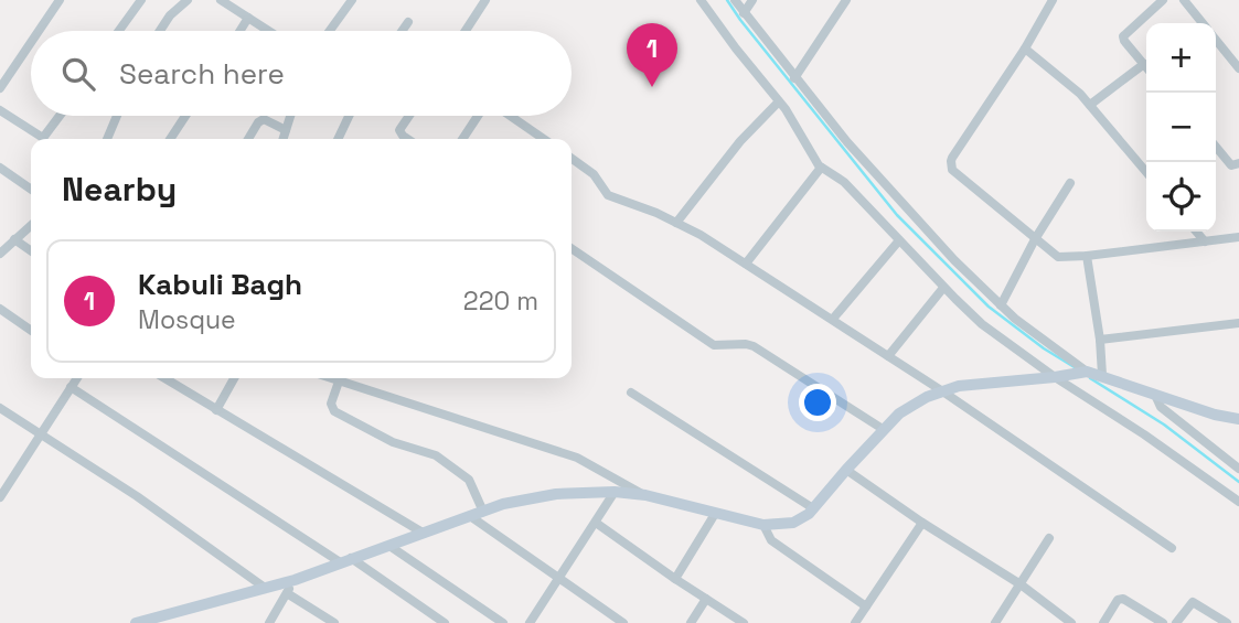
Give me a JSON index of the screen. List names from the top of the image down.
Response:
{
  "page": {
    "map_buttons": ["+", "−"],
    "pins": "1",
    "search": "Search here",
    "heading": "Nearby",
    "list": [
      {
        "mark": "1",
        "name": "Kabuli Bagh",
        "note": "Mosque",
        "value": "220 m"
      }
    ]
  }
}
